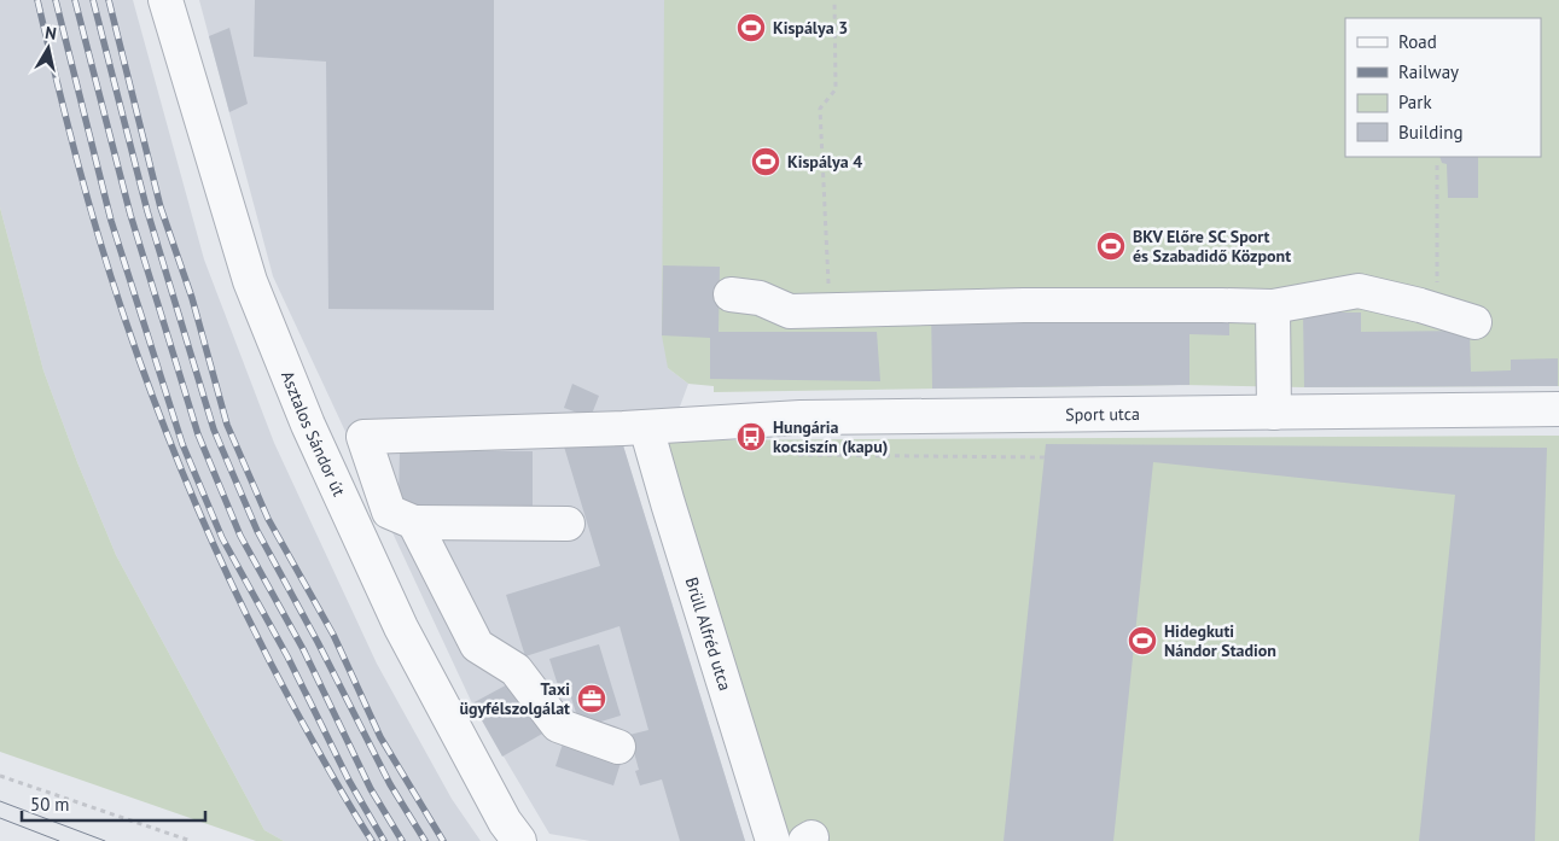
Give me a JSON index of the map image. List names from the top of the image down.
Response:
{
  "streets": {
    "street": ["Sport utca", "Asztalos Sándor út", "Brüll Alfréd utca"]
  },
  "crossings": [
    ["Sport utca", "Brüll Alfréd utca"]
  ],
  "places": {
    "sports": [
      "Kispálya 3",
      "Kispálya 4",
      "BKV Előre SC Sport és Szabadidő Központ",
      "Hidegkuti Nándor Stadion"
    ],
    "bus stop": ["Hungária kocsiszín (kapu)"],
    "office": ["Taxi ügyfélszolgálat"]
  },
  "legend": [
    "Road",
    "Railway",
    "Park",
    "Building"
  ],
  "scale_bar": "50 m",
  "north": "top"
}
